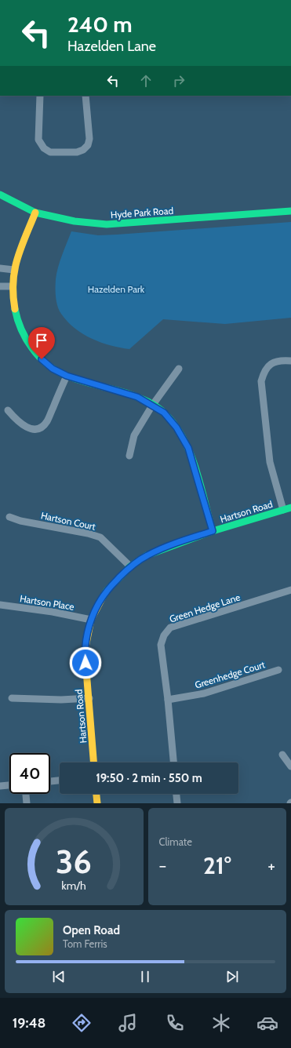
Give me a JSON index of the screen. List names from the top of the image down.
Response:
{
  "streets": {
    "street": [
      "Hyde Park Road",
      "Hartson Road",
      "Hartson Court",
      "Hartson Place",
      "Green Hedge Lane",
      "Greenhedge Court"
    ]
  },
  "crossings": [
    ["Hartson Road", "Hartson Court"],
    ["Hartson Road", "Hartson Place"],
    ["Green Hedge Lane", "Greenhedge Court"]
  ],
  "parks": ["Hazelden Park"],
  "page": {
    "turn": ["240 m", "Hazelden Lane"],
    "limit": "40",
    "trip": "19:50 · 2 min · 550 m",
    "tile": "Climate",
    "heat": ["−", "21°", "+"],
    "song": ["Open Road", "Tom Ferris"],
    "tabs": "19:48",
    "gauge": ["36", "km/h"]
  }
}
